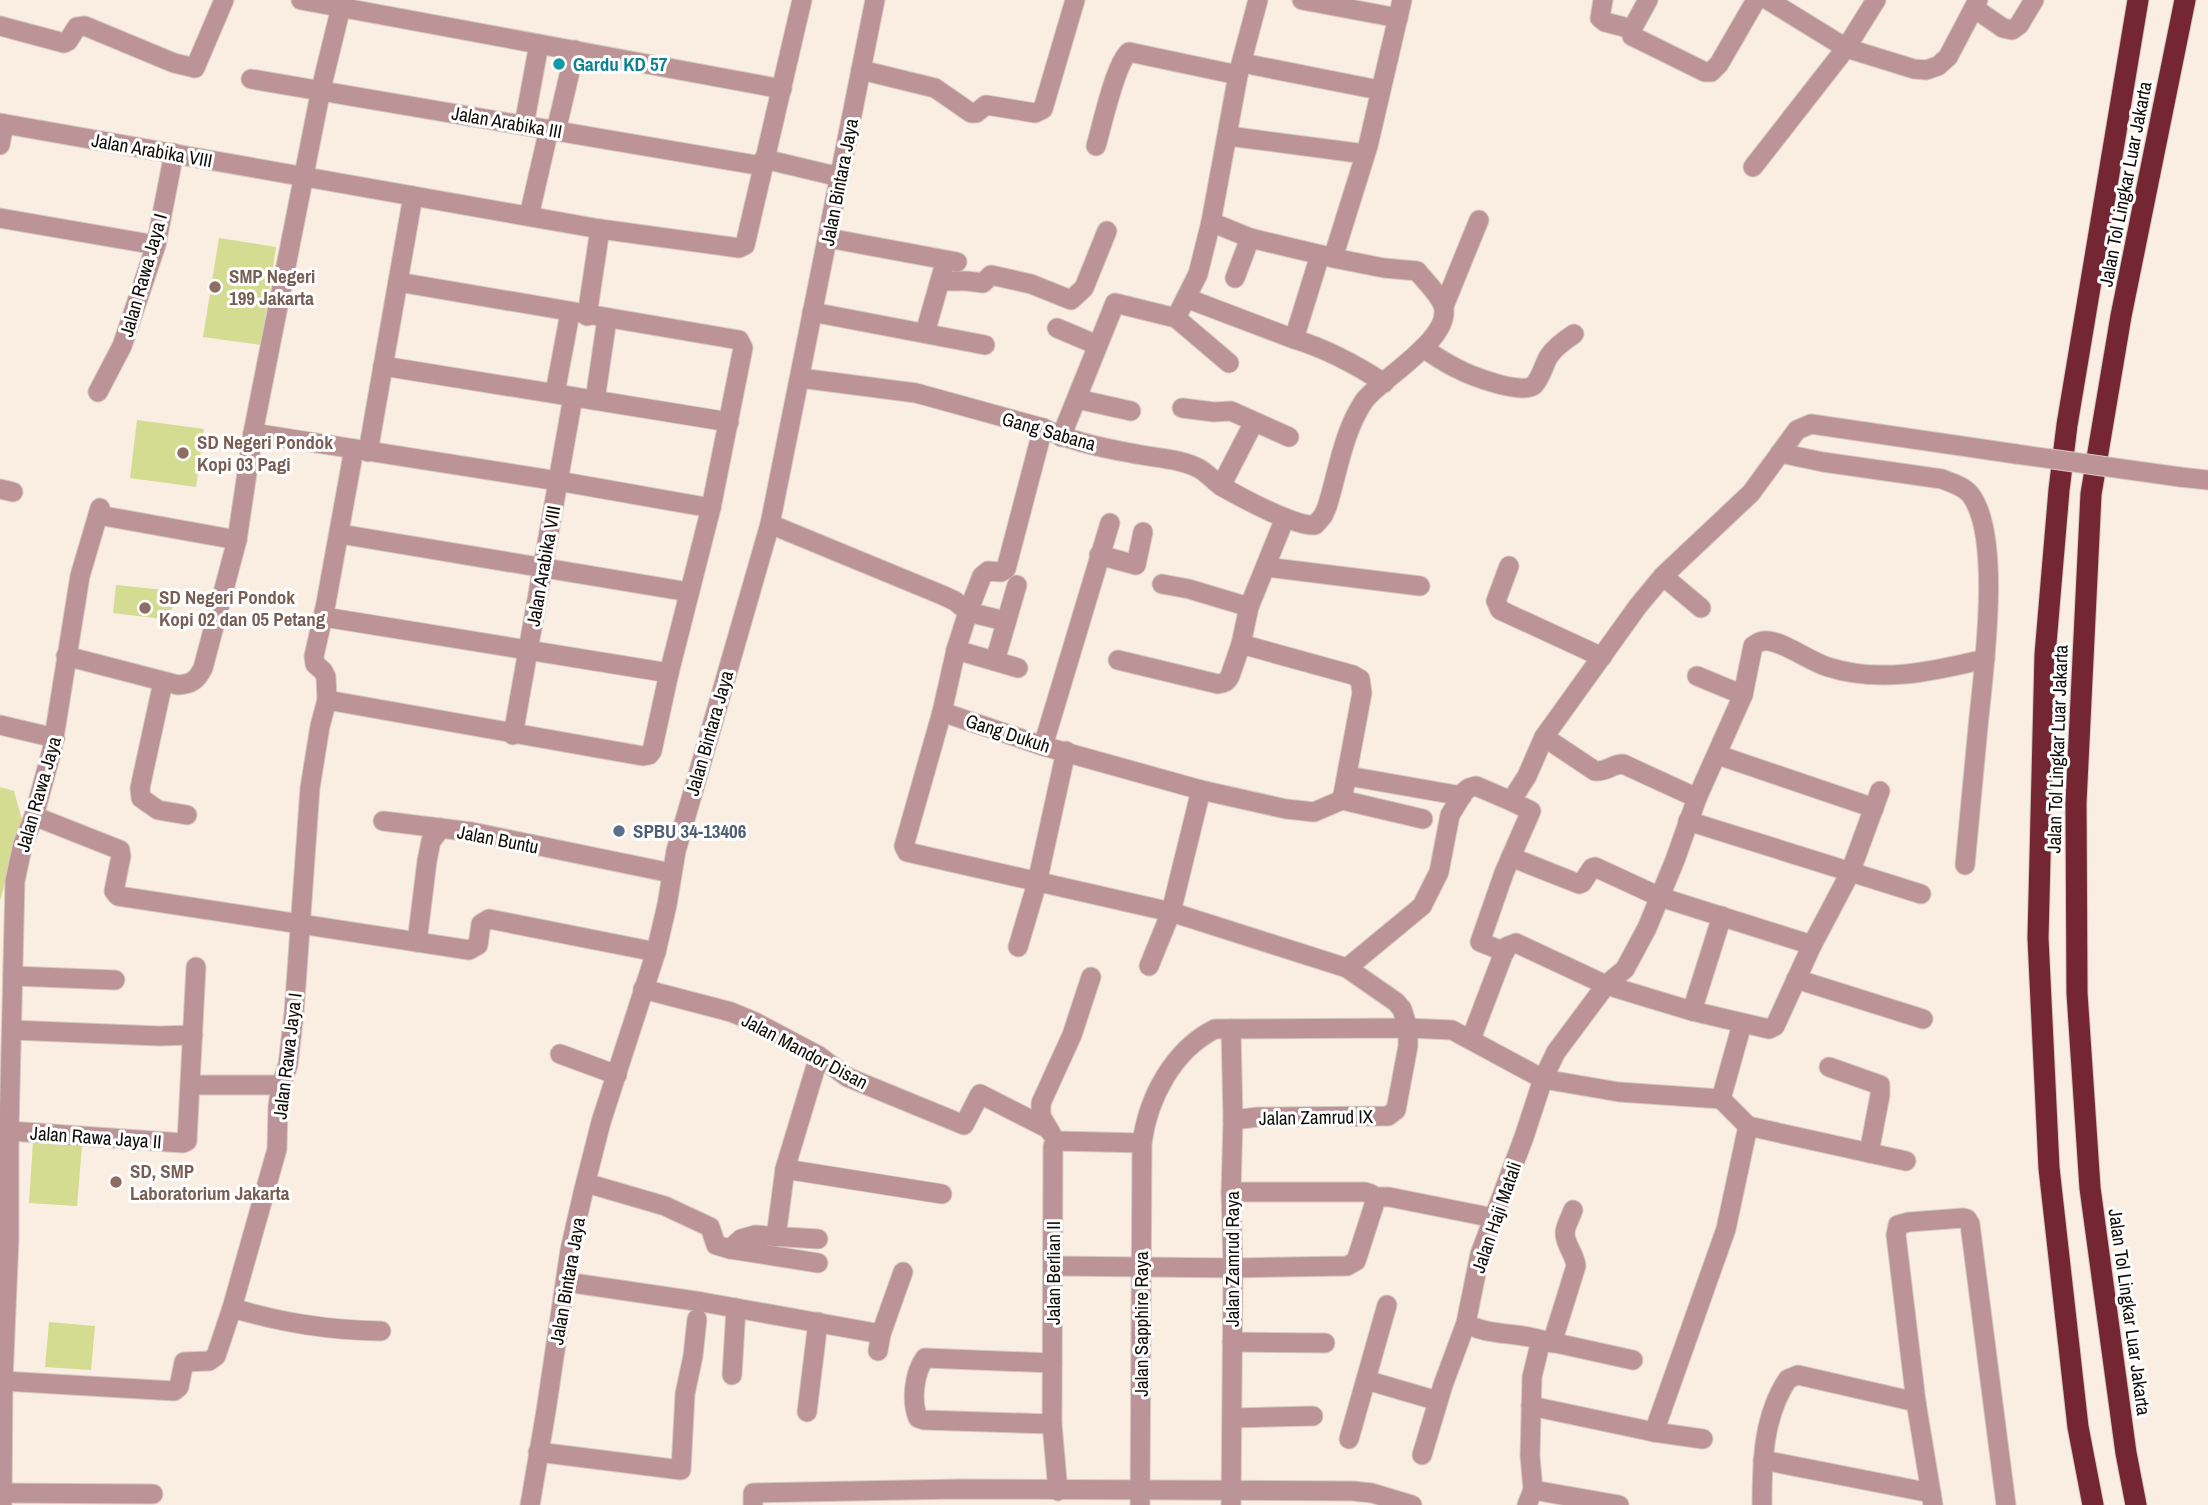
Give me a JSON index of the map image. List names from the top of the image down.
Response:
{
  "streets": {
    "highway": ["Jalan Tol Lingkar Luar Jakarta"],
    "street": [
      "Jalan Arabika III",
      "Jalan Arabika VIII",
      "Jalan Bintara Jaya",
      "Jalan Rawa Jaya I",
      "Gang Sabana",
      "Gang Dukuh",
      "Jalan Rawa Jaya",
      "Jalan Buntu",
      "Jalan Mandor Disan",
      "Jalan Zamrud IX",
      "Jalan Rawa Jaya II",
      "Jalan Haji Matali",
      "Jalan Zamrud Raya",
      "Jalan Berlian II",
      "Jalan Sapphire Raya"
    ]
  },
  "crossings": [
    ["Jalan Arabika III", "Jalan Arabika VIII"],
    ["Jalan Arabika III", "Jalan Bintara Jaya"],
    ["Jalan Arabika VIII", "Jalan Rawa Jaya I"],
    ["Jalan Bintara Jaya", "Gang Sabana"],
    ["Jalan Bintara Jaya", "Jalan Buntu"],
    ["Jalan Bintara Jaya", "Jalan Mandor Disan"],
    ["Jalan Rawa Jaya I", "Jalan Rawa Jaya"],
    ["Gang Sabana", "Gang Dukuh"],
    ["Jalan Rawa Jaya", "Jalan Rawa Jaya II"],
    ["Jalan Mandor Disan", "Jalan Berlian II"],
    ["Jalan Zamrud IX", "Jalan Zamrud Raya"],
    ["Jalan Zamrud IX", "Jalan Sapphire Raya"],
    ["Jalan Haji Matali", "Jalan Sapphire Raya"],
    ["Jalan Zamrud Raya", "Jalan Sapphire Raya"]
  ],
  "places": [
    "Gardu KD 57",
    "SMP Negeri 199 Jakarta",
    "SD Negeri Pondok Kopi 03 Pagi",
    "SD Negeri Pondok Kopi 02 dan 05 Petang",
    "SPBU 34-13406",
    "SD, SMP Laboratorium Jakarta"
  ]
}
